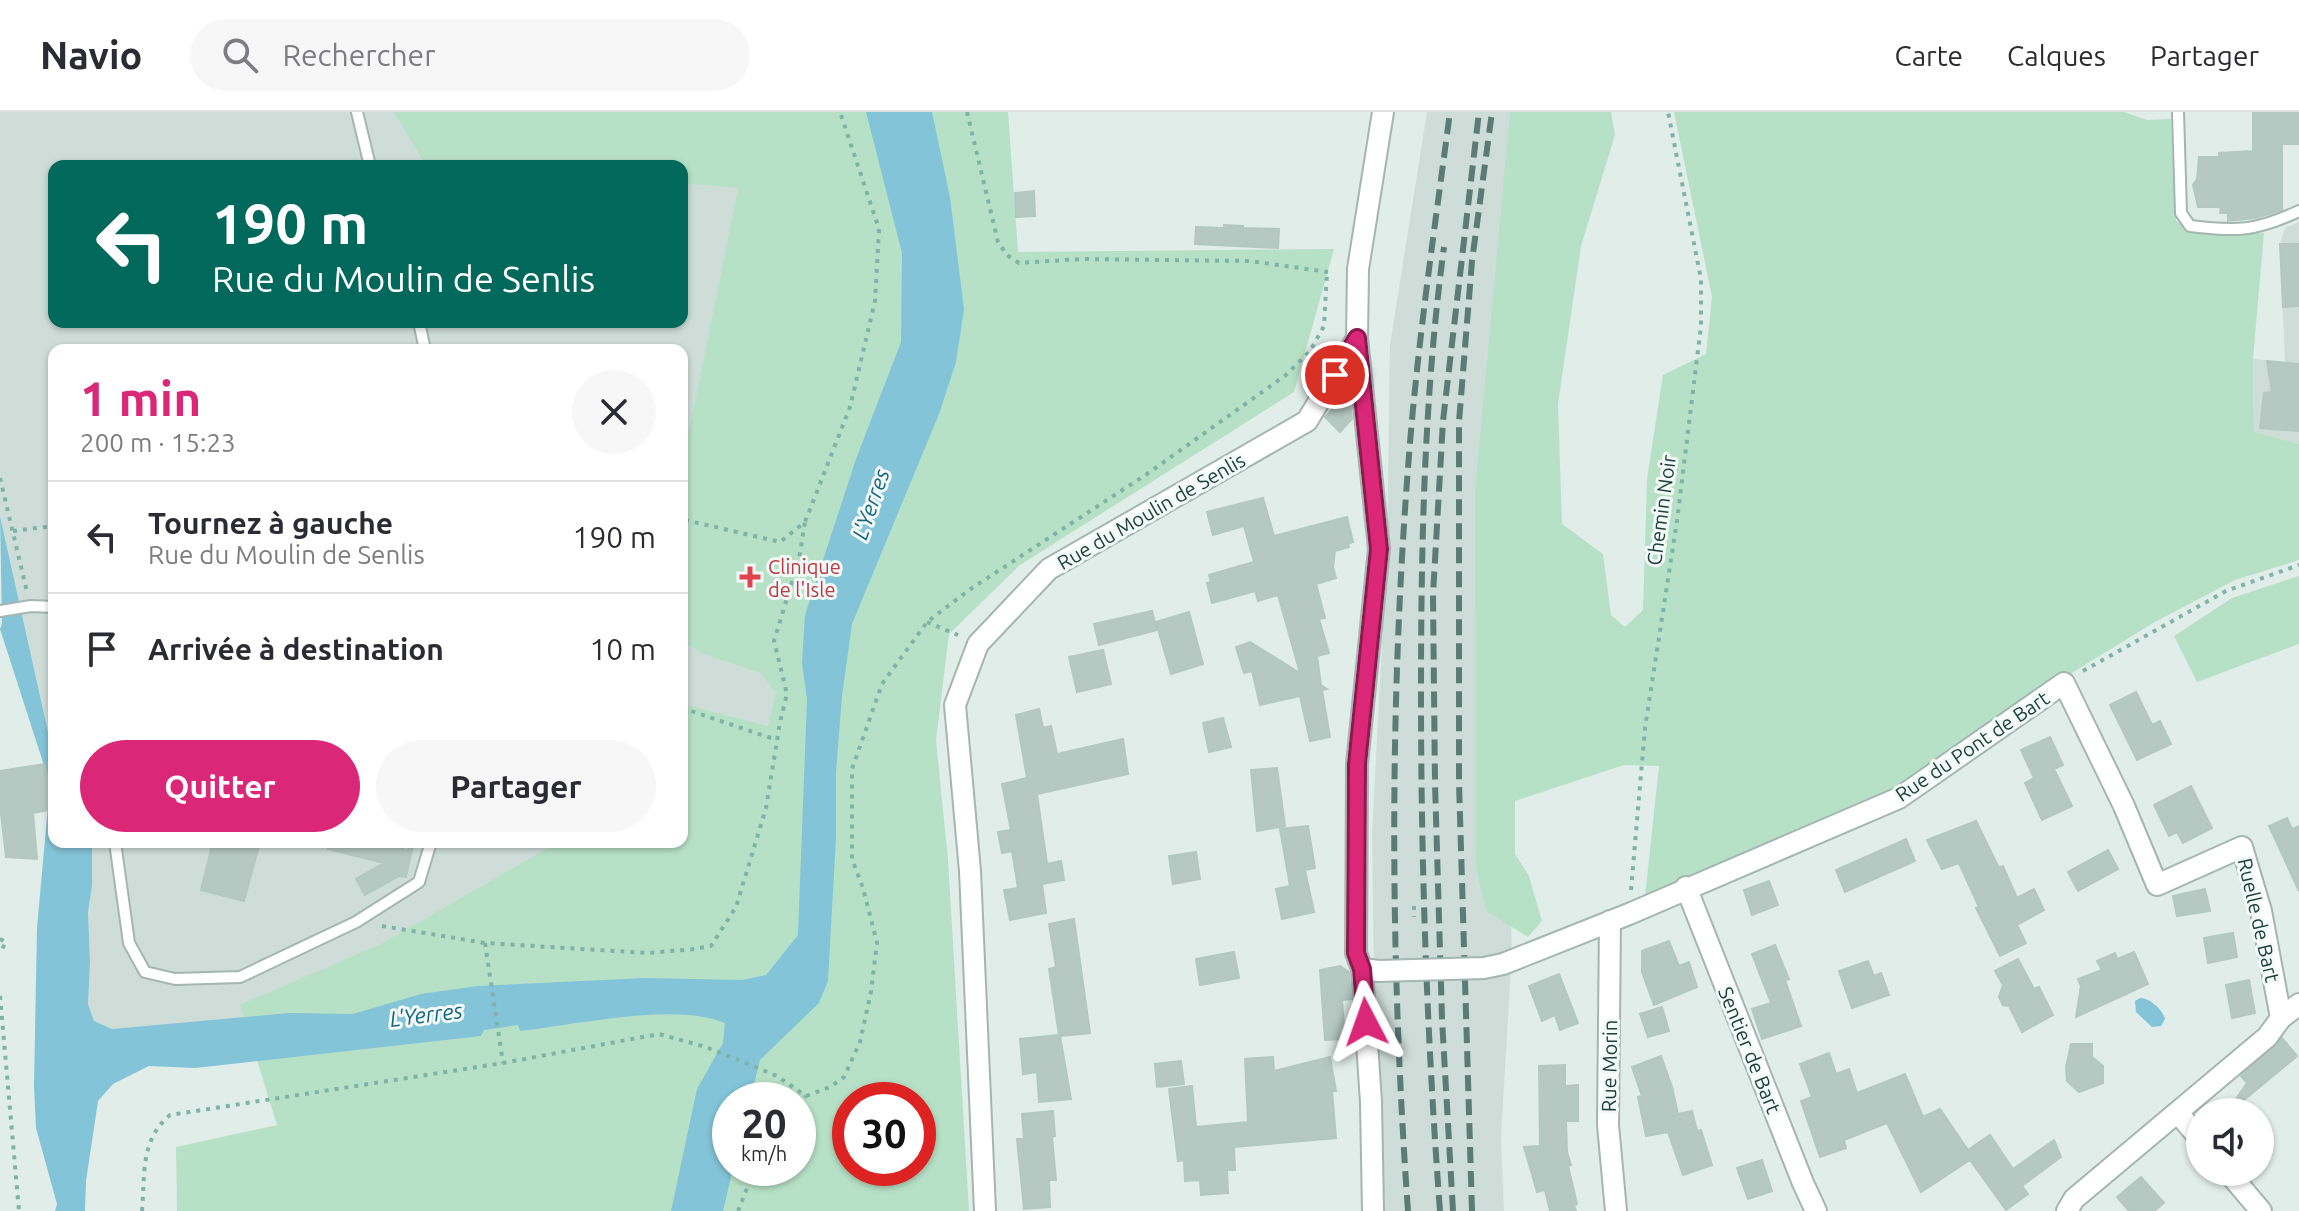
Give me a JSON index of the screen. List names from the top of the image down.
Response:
{
  "streets": {
    "street": [
      "Rue du Moulin de Senlis",
      "Rue du Pont de Bart",
      "Ruelle de Bart",
      "Sentier de Bart",
      "Rue Morin"
    ],
    "path": ["Chemin Noir"]
  },
  "crossings": [
    ["Chemin Noir", "Rue du Pont de Bart"],
    ["Chemin Noir", "Rue Morin"],
    ["Rue du Pont de Bart", "Ruelle de Bart"],
    ["Rue du Pont de Bart", "Sentier de Bart"],
    ["Rue du Pont de Bart", "Rue Morin"]
  ],
  "water": ["L'Yerres"],
  "places": {
    "health": ["Clinique de l'Isle"]
  },
  "page": {
    "header": "Navio",
    "search": "Rechercher",
    "nav": ["Carte", "Calques", "Partager"],
    "turn": ["190 m", "Rue du Moulin de Senlis"],
    "heading": ["1 min", "200 m · 15:23"],
    "list": [
      {
        "name": "Tournez à gauche",
        "note": "Rue du Moulin de Senlis",
        "value": "190 m"
      },
      {
        "name": "Arrivée à destination",
        "value": "10 m"
      }
    ],
    "buttons": ["Quitter", "Partager"],
    "speed": "20 km/h",
    "limit": "30"
  }
}
